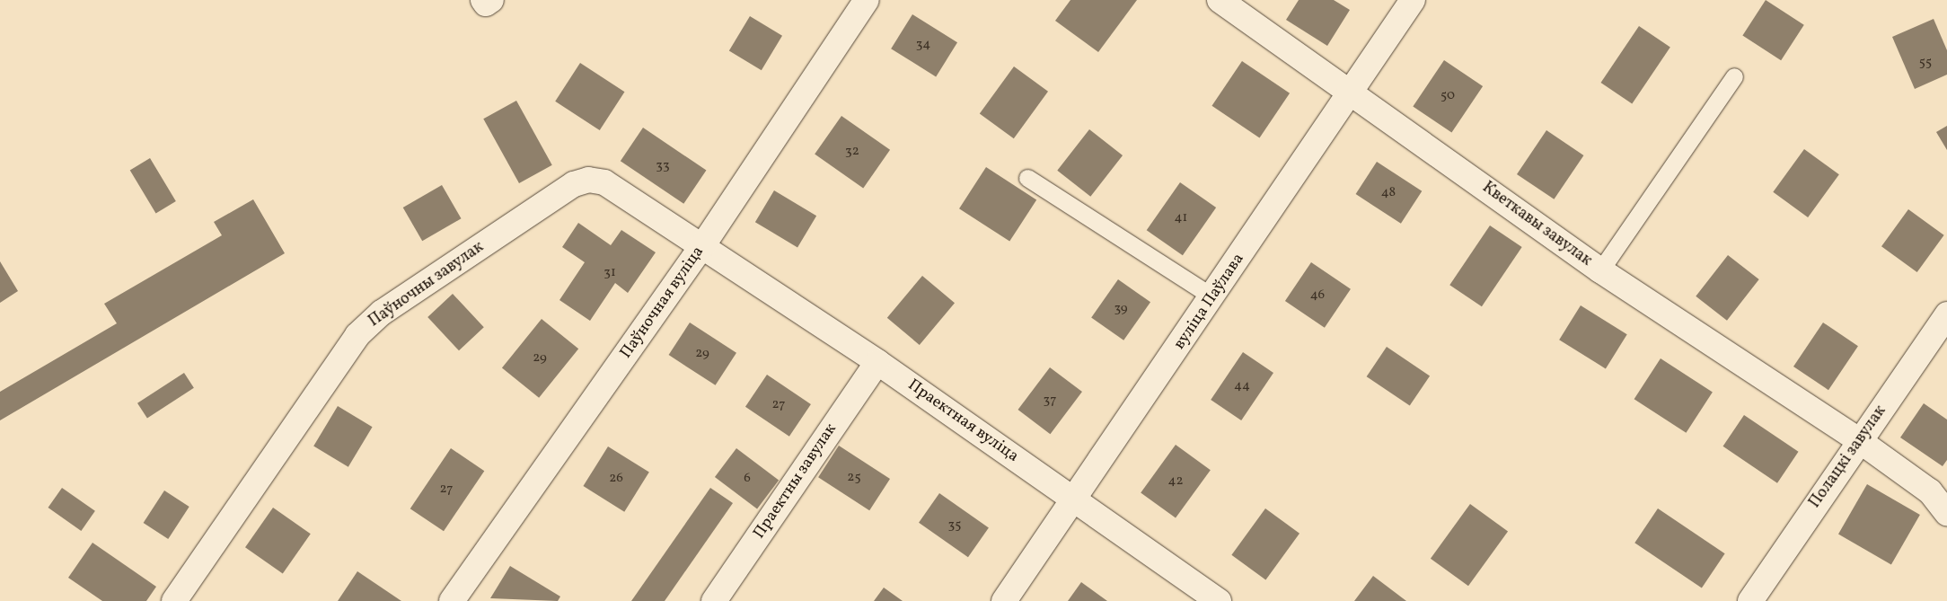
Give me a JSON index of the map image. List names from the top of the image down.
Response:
{
  "streets": {
    "street": [
      "Кветкавы завулак",
      "Паўночны завулак",
      "вуліца Паўлава",
      "Паўночная вуліца",
      "Праектная вуліца",
      "Полацкі завулак",
      "Праектны завулак"
    ]
  },
  "crossings": [
    ["Кветкавы завулак", "вуліца Паўлава"],
    ["Кветкавы завулак", "Полацкі завулак"],
    ["Паўночны завулак", "Паўночная вуліца"],
    ["Паўночны завулак", "Праектная вуліца"],
    ["вуліца Паўлава", "Праектная вуліца"],
    ["Паўночная вуліца", "Праектная вуліца"],
    ["Праектная вуліца", "Праектны завулак"]
  ],
  "house_numbers": [
    "34",
    "55",
    "50",
    "32",
    "33",
    "48",
    "41",
    "31",
    "46",
    "39",
    "29",
    "29",
    "44",
    "37",
    "27",
    "25",
    "26",
    "6",
    "42",
    "27",
    "35"
  ]
}
